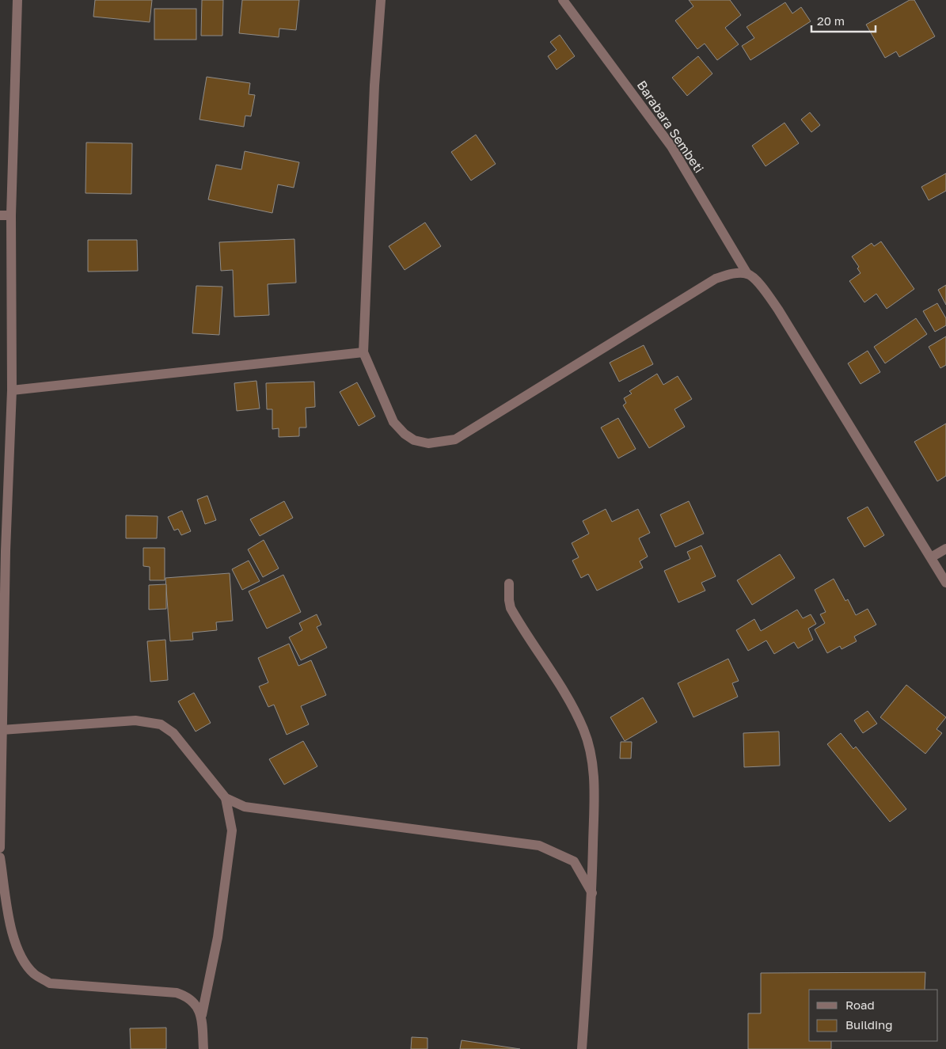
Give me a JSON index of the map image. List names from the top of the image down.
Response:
{
  "streets": {
    "street": ["Barabara Sembeti"]
  },
  "legend": ["Road", "Building"],
  "scale_bar": "20 m"
}
